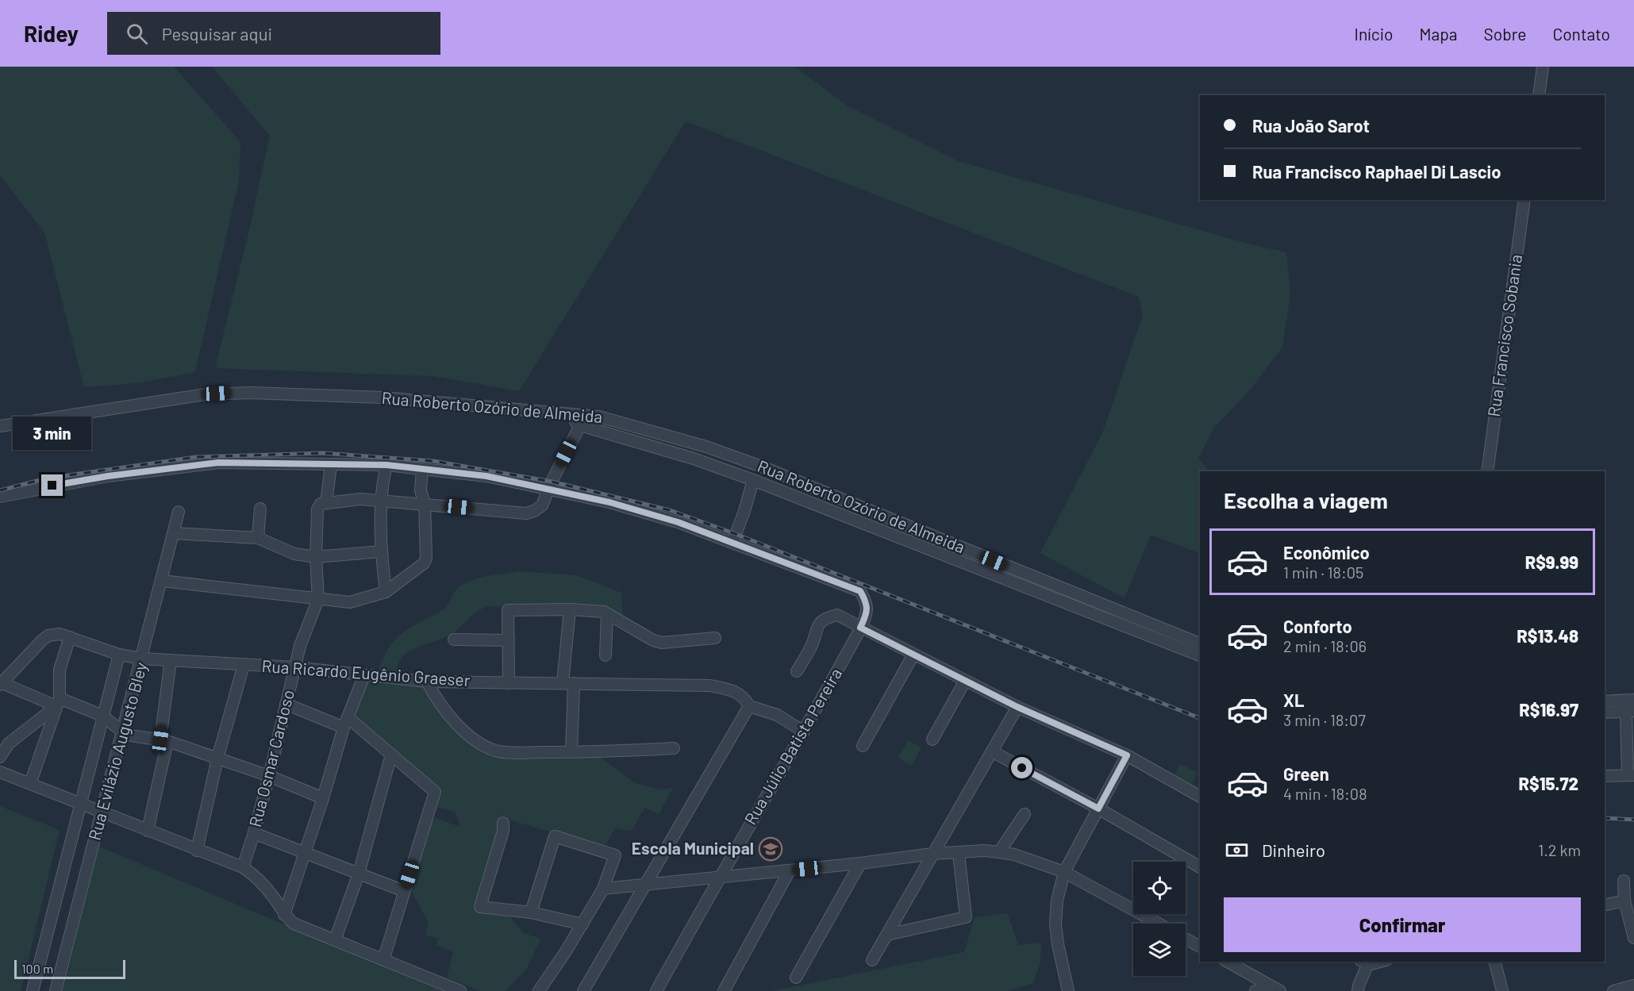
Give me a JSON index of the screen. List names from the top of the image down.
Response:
{
  "streets": {
    "street": [
      "Rua Francisco Sobania",
      "Rua Roberto Ozório de Almeida",
      "Rua Ricardo Eugênio Graeser",
      "Rua Júlio Batista Pereira",
      "Rua Evilázio Augusto Bley",
      "Rua Osmar Cardoso"
    ]
  },
  "crossings": [
    ["Rua Ricardo Eugênio Graeser", "Rua Evilázio Augusto Bley"],
    ["Rua Ricardo Eugênio Graeser", "Rua Osmar Cardoso"]
  ],
  "places": {
    "school or university": ["Escola Municipal"]
  },
  "scale_bar": "100 m",
  "page": {
    "header": "Ridey",
    "search": "Pesquisar aqui",
    "nav": [
      "Início",
      "Mapa",
      "Sobre",
      "Contato"
    ],
    "banner": ["Rua João Sarot", "Rua Francisco Raphael Di Lascio"],
    "bubble": "3 min",
    "heading": "Escolha a viagem",
    "list": [
      {
        "name": "Econômico",
        "note": "1 min · 18:05",
        "value": "R$9.99"
      },
      {
        "name": "Conforto",
        "note": "2 min · 18:06",
        "value": "R$13.48"
      },
      {
        "name": "XL",
        "note": "3 min · 18:07",
        "value": "R$16.97"
      },
      {
        "name": "Green",
        "note": "4 min · 18:08",
        "value": "R$15.72"
      }
    ],
    "pay": ["Dinheiro", "1.2 km"],
    "buttons": "Confirmar",
    "scale": "100 m"
  }
}
